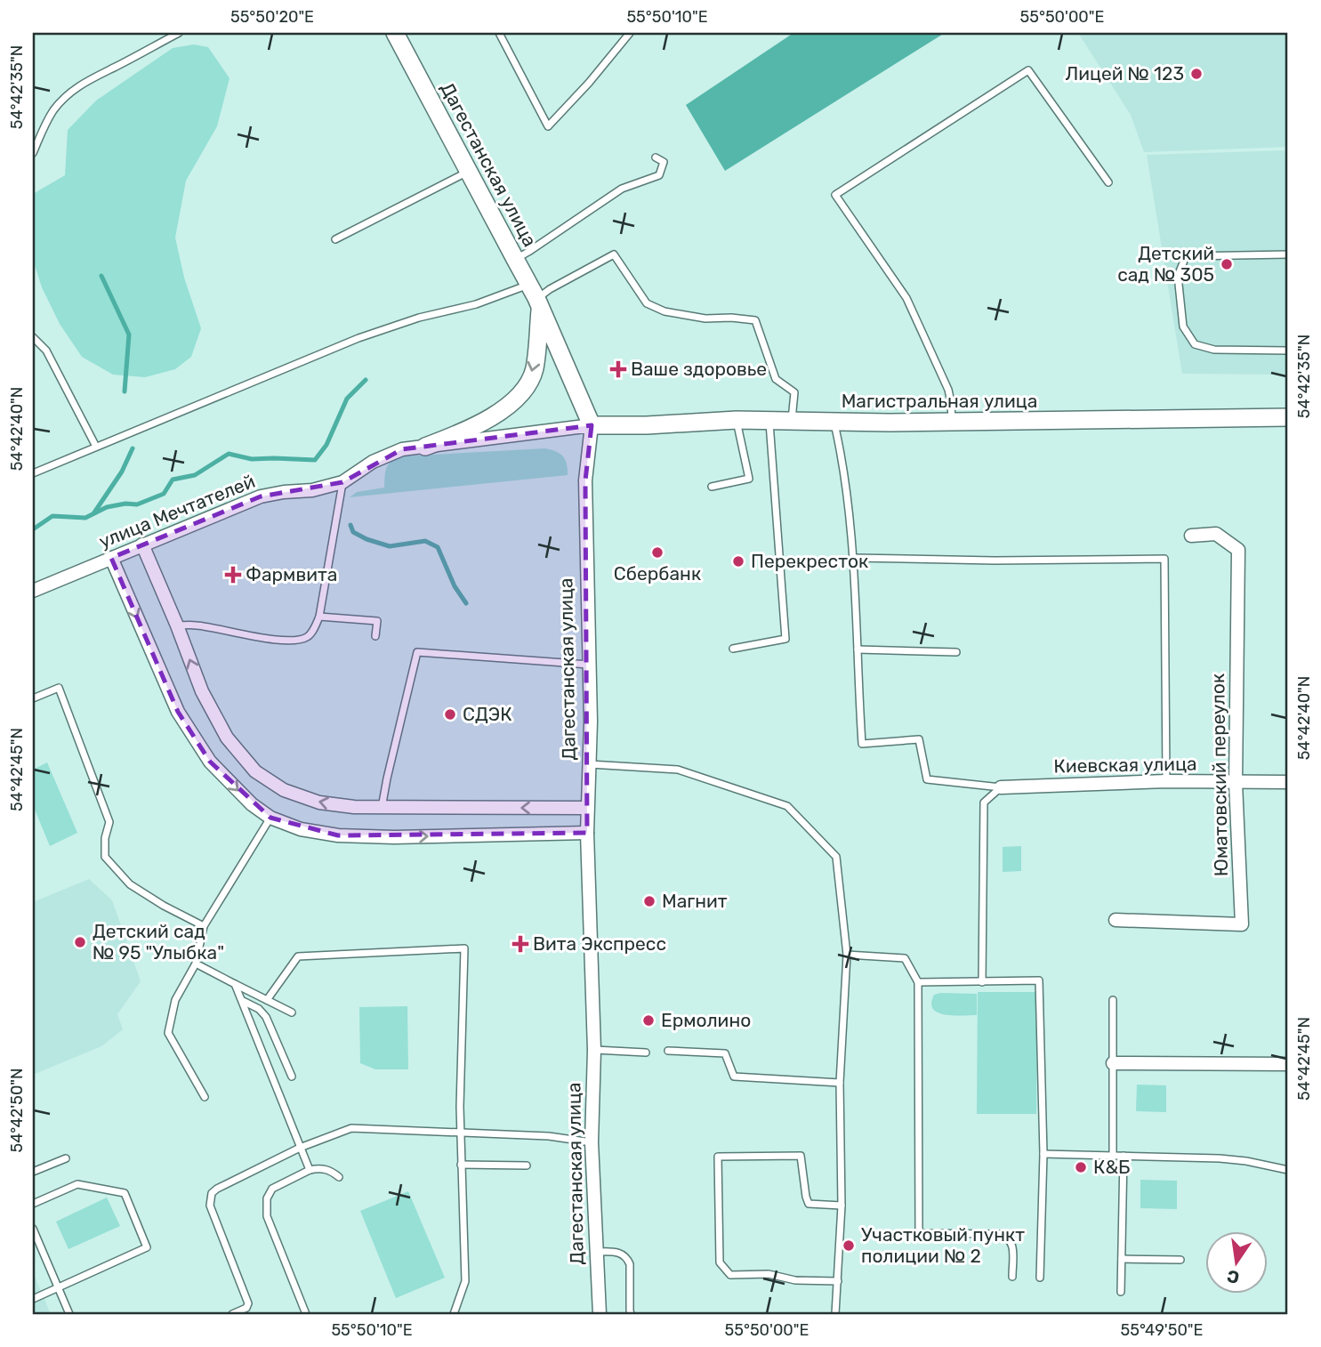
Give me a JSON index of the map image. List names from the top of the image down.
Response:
{
  "streets": {
    "street": [
      "Дагестанская улица",
      "Магистральная улица",
      "улица Мечтателей",
      "Киевская улица",
      "Юматовский переулок"
    ]
  },
  "crossings": [
    ["Дагестанская улица", "Магистральная улица"],
    ["Дагестанская улица", "улица Мечтателей"],
    ["Магистральная улица", "улица Мечтателей"],
    ["Киевская улица", "Юматовский переулок"]
  ],
  "places": {
    "other": [
      "Лицей № 123",
      "Детский сад № 305",
      "Сбербанк",
      "Перекресток",
      "СДЭК",
      "Магнит",
      "Детский сад № 95 \"Улыбка\"",
      "Ермолино",
      "К&Б",
      "Участковый пункт полиции № 2"
    ],
    "health": ["Ваше здоровье", "Фармвита", "Вита Экспресс"]
  },
  "north": "bottom",
  "coordinates": [
    "55°50'20\"E",
    "55°50'10\"E",
    "55°50'00\"E",
    "54°42'35\"N",
    "54°42'40\"N",
    "54°42'45\"N",
    "54°42'50\"N",
    "55°49'50\"E"
  ]
}
